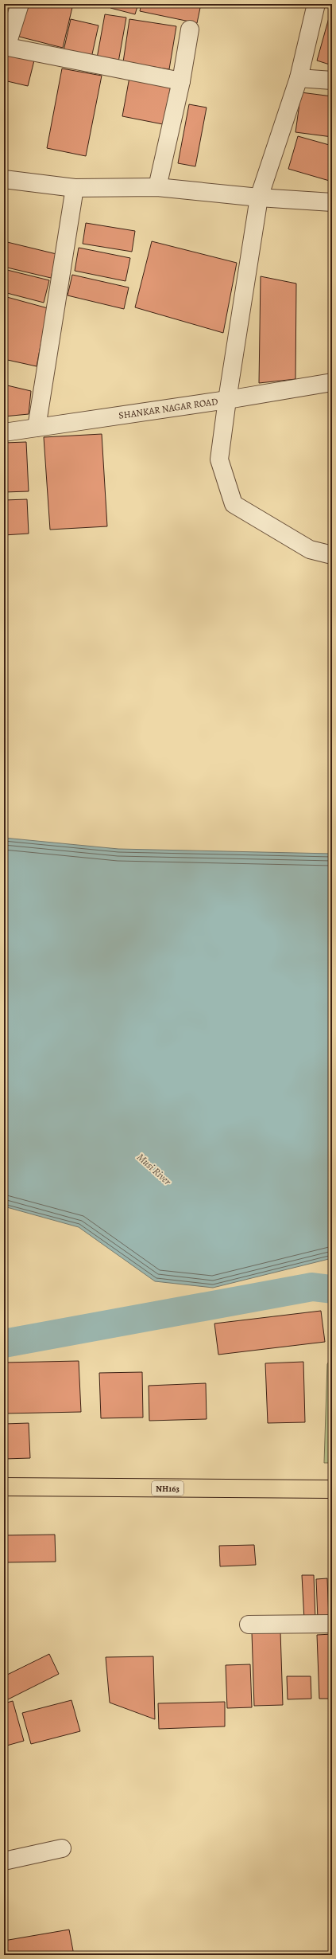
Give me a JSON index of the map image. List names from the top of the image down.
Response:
{
  "streets": {
    "highway": ["NH163"],
    "street": ["SHANKAR NAGAR ROAD"]
  },
  "water": ["Musi River"]
}
